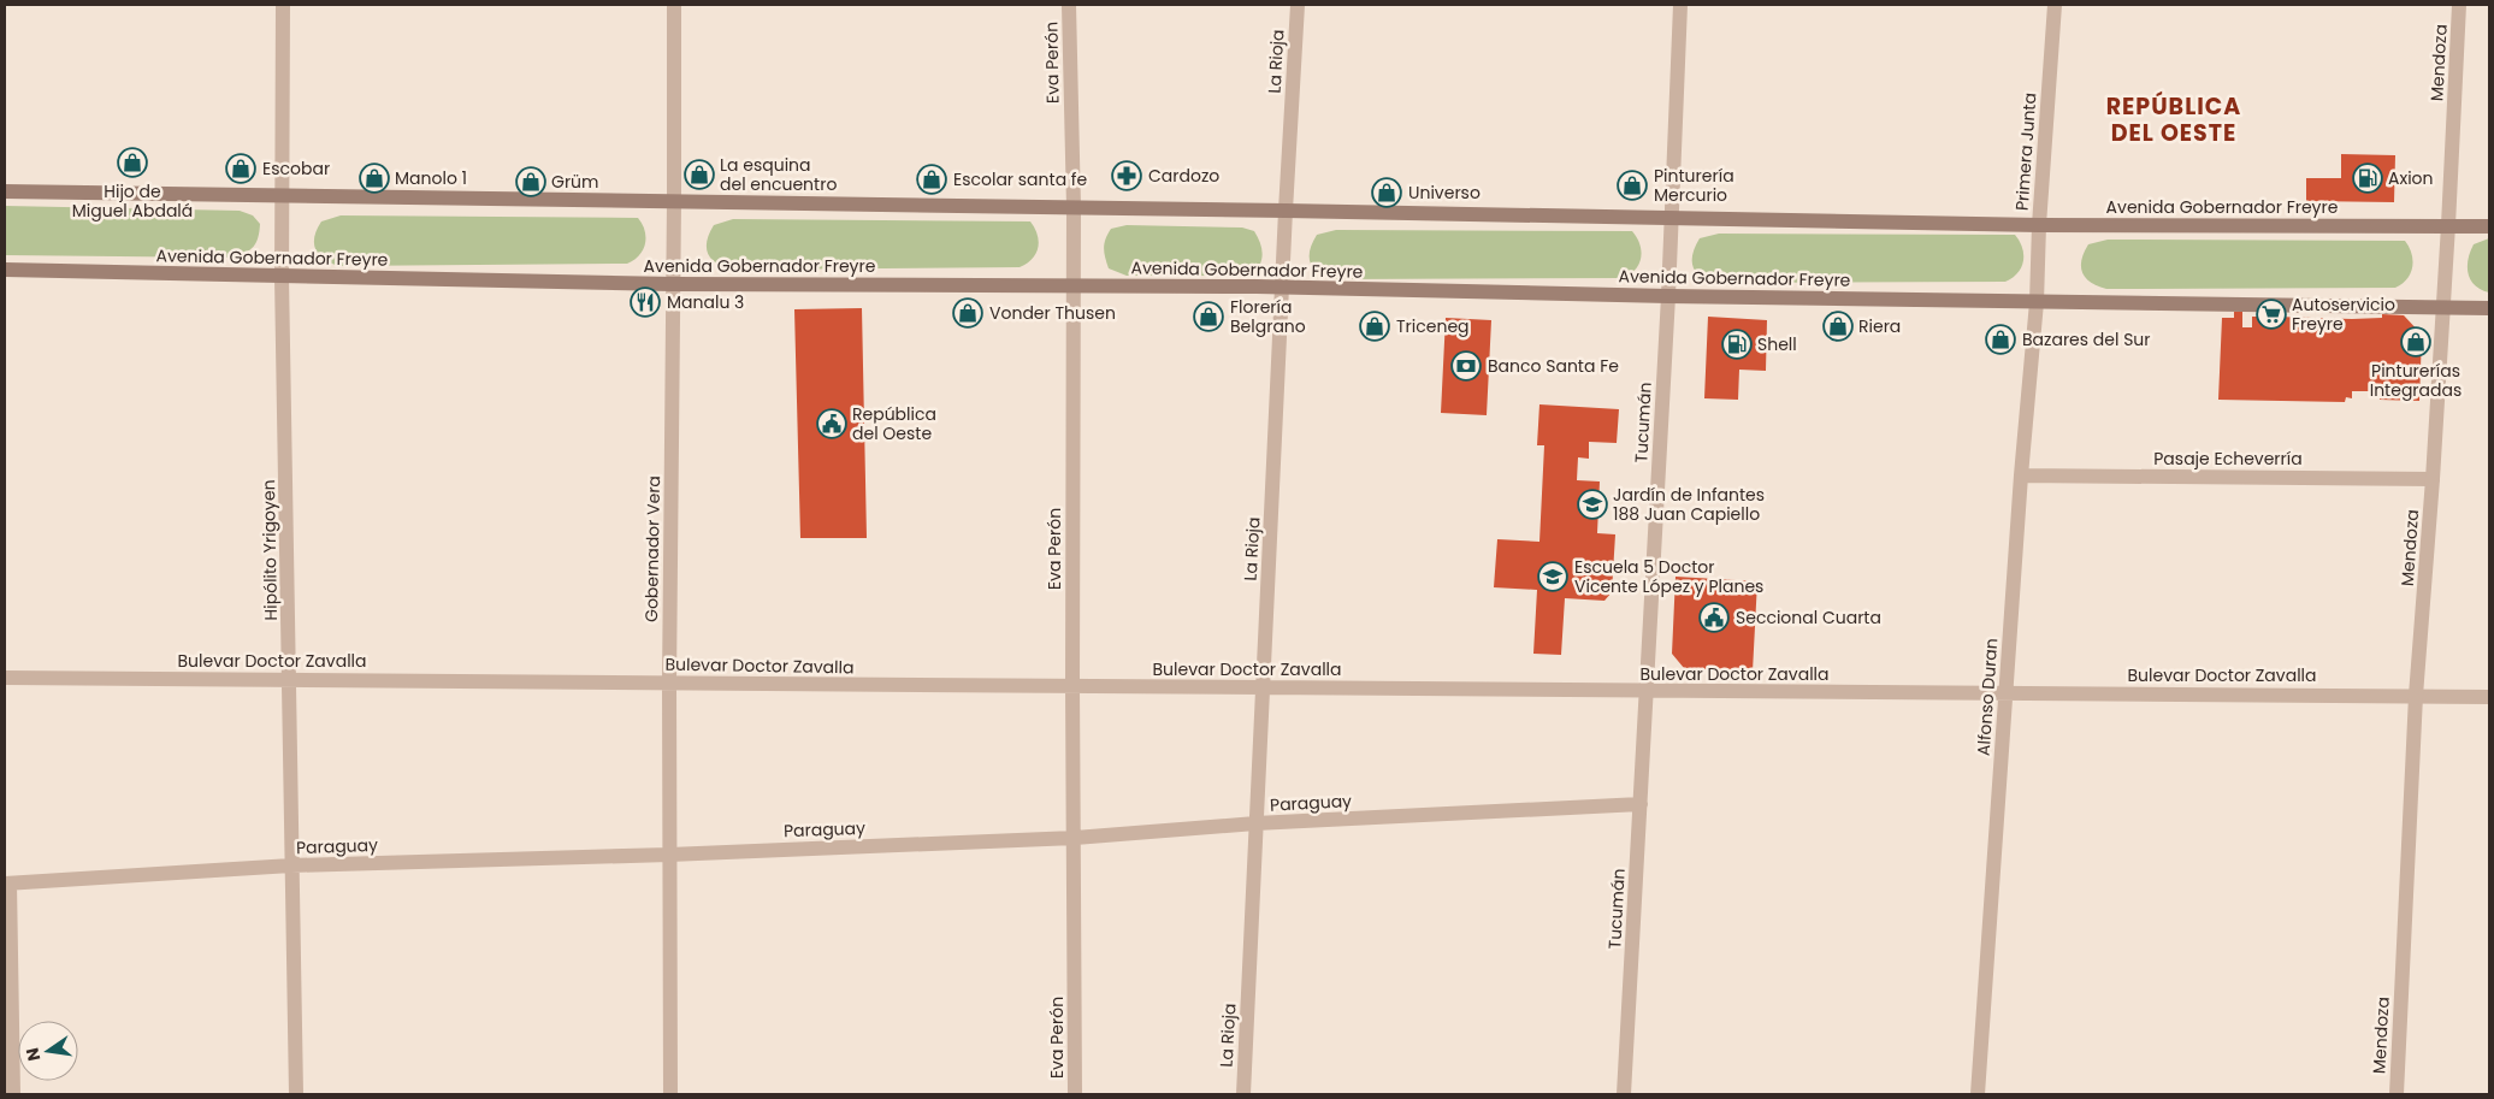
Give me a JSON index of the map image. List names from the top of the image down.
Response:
{
  "streets": {
    "main road": ["Avenida Gobernador Freyre"],
    "street": [
      "La Rioja",
      "Eva Perón",
      "Mendoza",
      "Primera Junta",
      "Tucumán",
      "Pasaje Echeverría",
      "Gobernador Vera",
      "Hipólito Yrigoyen",
      "Bulevar Doctor Zavalla",
      "Alfonso Duran",
      "Paraguay"
    ]
  },
  "crossings": [
    ["La Rioja", "Avenida Gobernador Freyre"],
    ["La Rioja", "Bulevar Doctor Zavalla"],
    ["La Rioja", "Paraguay"],
    ["Eva Perón", "Avenida Gobernador Freyre"],
    ["Eva Perón", "Bulevar Doctor Zavalla"],
    ["Eva Perón", "Paraguay"],
    ["Mendoza", "Avenida Gobernador Freyre"],
    ["Mendoza", "Pasaje Echeverría"],
    ["Mendoza", "Bulevar Doctor Zavalla"],
    ["Primera Junta", "Avenida Gobernador Freyre"],
    ["Primera Junta", "Alfonso Duran"],
    ["Avenida Gobernador Freyre", "Tucumán"],
    ["Avenida Gobernador Freyre", "Gobernador Vera"],
    ["Avenida Gobernador Freyre", "Hipólito Yrigoyen"],
    ["Avenida Gobernador Freyre", "Alfonso Duran"],
    ["Tucumán", "Bulevar Doctor Zavalla"],
    ["Tucumán", "Paraguay"],
    ["Pasaje Echeverría", "Alfonso Duran"],
    ["Gobernador Vera", "Bulevar Doctor Zavalla"],
    ["Gobernador Vera", "Paraguay"],
    ["Hipólito Yrigoyen", "Bulevar Doctor Zavalla"],
    ["Hipólito Yrigoyen", "Paraguay"],
    ["Bulevar Doctor Zavalla", "Alfonso Duran"]
  ],
  "districts": ["REPÚBLICA DEL OESTE"],
  "places": {
    "shop": [
      "Hijo de Miguel Abdalá",
      "Escobar",
      "La esquina del encuentro",
      "Manolo 1",
      "Escolar santa fe",
      "Grüm",
      "Pinturería Mercurio",
      "Universo",
      "Vonder Thusen",
      "Florería Belgrano",
      "Triceneg",
      "Riera",
      "Bazares del Sur",
      "Pinturerías Integradas"
    ],
    "pharmacy": ["Cardozo"],
    "fuel station": ["Axion", "Shell"],
    "restaurant": ["Manalu 3"],
    "supermarket": ["Autoservicio Freyre"],
    "bank": ["Banco Santa Fe"],
    "public building": ["República del Oeste", "Seccional Cuarta"],
    "school or university": ["Jardín de Infantes 188 Juan Capiello", "Escuela 5 Doctor Vicente López y Planes"]
  },
  "north": "left"
}
